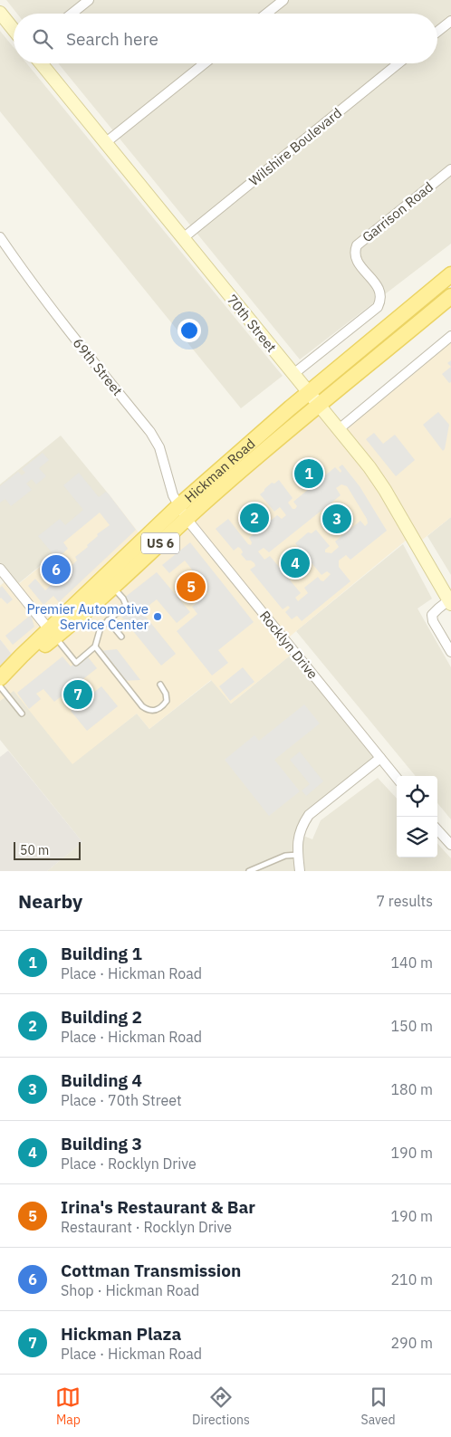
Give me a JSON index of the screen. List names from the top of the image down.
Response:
{
  "streets": {
    "main road": ["Hickman Road", "US 6"],
    "street": [
      "Wilshire Boulevard",
      "Garrison Road",
      "70th Street",
      "69th Street",
      "Rocklyn Drive"
    ]
  },
  "crossings": [
    ["Wilshire Boulevard", "70th Street"],
    ["Garrison Road", "70th Street"],
    ["70th Street", "Hickman Road"],
    ["69th Street", "Hickman Road"],
    ["69th Street", "Rocklyn Drive"],
    ["Hickman Road", "Rocklyn Drive"]
  ],
  "places": ["Premier Automotive Service Center"],
  "scale_bar": "50 m",
  "page": {
    "search": "Search here",
    "pins": [
      "1",
      "2",
      "3",
      "4",
      "6",
      "5",
      "7"
    ],
    "scale": "50 m",
    "heading": ["Nearby", "7 results"],
    "list": [
      {
        "mark": "1",
        "name": "Building 1",
        "note": "Place · Hickman Road",
        "value": "140 m"
      },
      {
        "mark": "2",
        "name": "Building 2",
        "note": "Place · Hickman Road",
        "value": "150 m"
      },
      {
        "mark": "3",
        "name": "Building 4",
        "note": "Place · 70th Street",
        "value": "180 m"
      },
      {
        "mark": "4",
        "name": "Building 3",
        "note": "Place · Rocklyn Drive",
        "value": "190 m"
      },
      {
        "mark": "5",
        "name": "Irina's Restaurant & Bar",
        "note": "Restaurant · Rocklyn Drive",
        "value": "190 m"
      },
      {
        "mark": "6",
        "name": "Cottman Transmission",
        "note": "Shop · Hickman Road",
        "value": "210 m"
      },
      {
        "mark": "7",
        "name": "Hickman Plaza",
        "note": "Place · Hickman Road",
        "value": "290 m"
      }
    ],
    "nav": ["Map", "Directions", "Saved"]
  }
}
